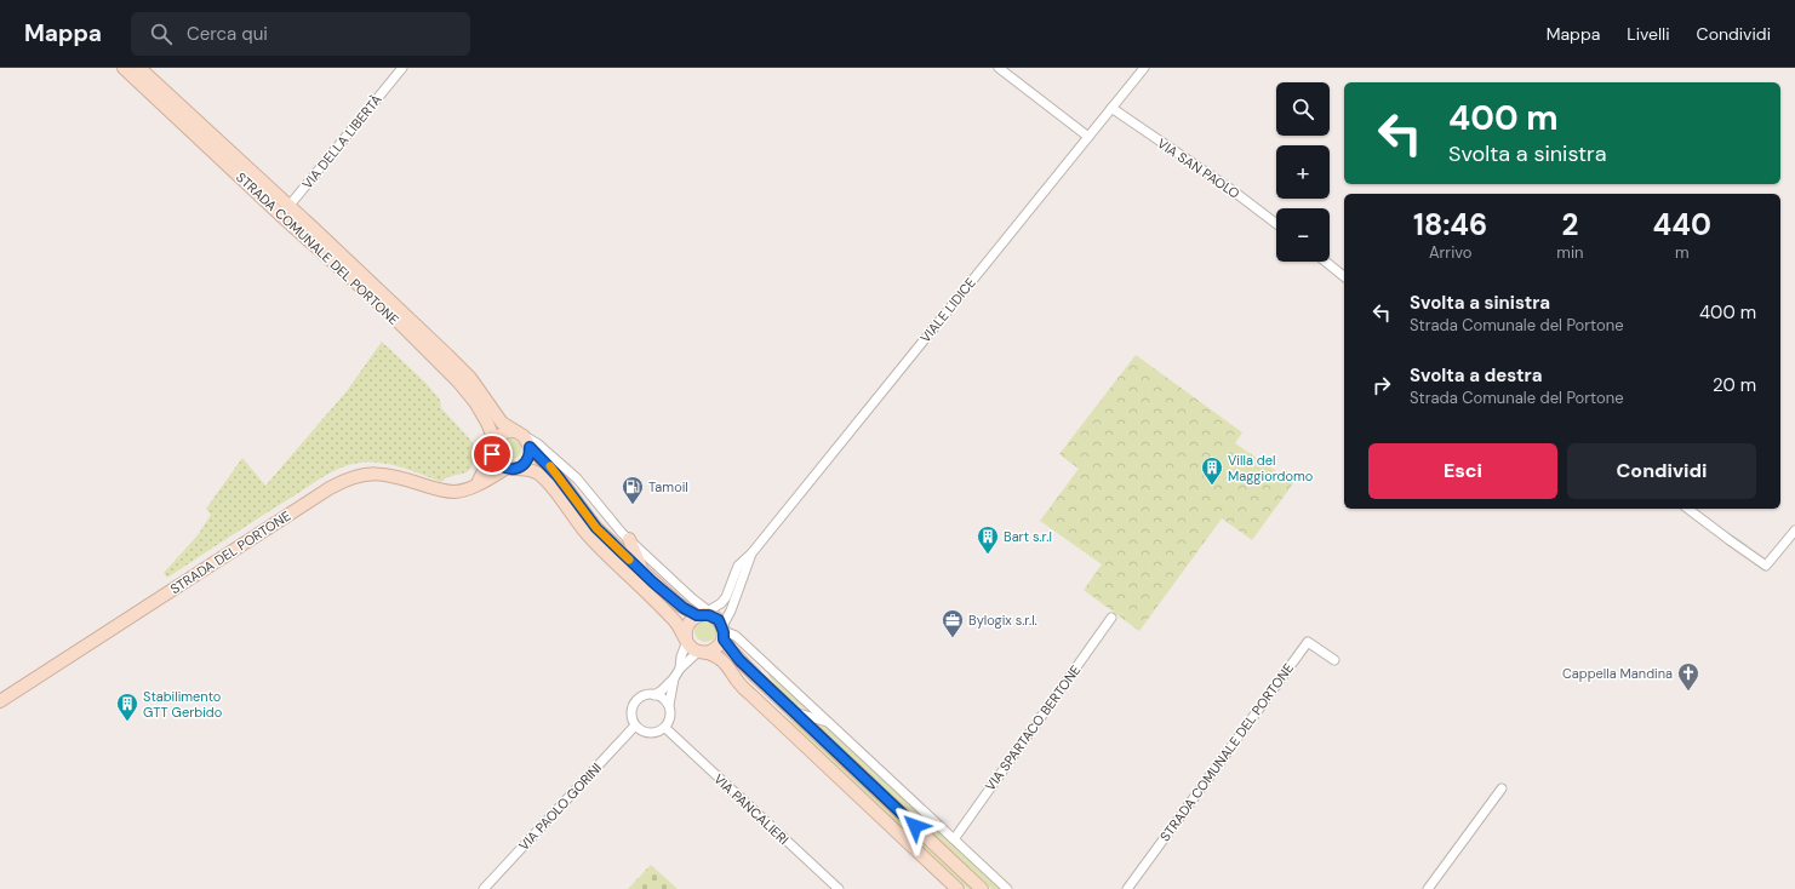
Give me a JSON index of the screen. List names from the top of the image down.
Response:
{
  "streets": {
    "street": [
      "VIA DELLA LIBERTÀ",
      "VIA SAN PAOLO",
      "STRADA COMUNALE DEL PORTONE",
      "VIALE LIDICE",
      "STRADA DEL PORTONE",
      "VIA SPARTACO BERTONE",
      "VIA PAOLO GORINI",
      "VIA PANCALIERI"
    ]
  },
  "crossings": [
    ["VIA DELLA LIBERTÀ", "STRADA COMUNALE DEL PORTONE"],
    ["VIA SAN PAOLO", "VIALE LIDICE"],
    ["STRADA COMUNALE DEL PORTONE", "VIALE LIDICE"],
    ["STRADA COMUNALE DEL PORTONE", "VIA SPARTACO BERTONE"],
    ["VIA PAOLO GORINI", "VIA PANCALIERI"]
  ],
  "places": {
    "building": ["Villa del Maggiordomo", "Bart s.r.l", "Stabilimento GTT Gerbido"],
    "fuel station": ["Tamoil"],
    "office": ["Bylogix s.r.l."],
    "church": ["Cappella Mandina"]
  },
  "page": {
    "header": "Mappa",
    "search": "Cerca qui",
    "nav": ["Mappa", "Livelli", "Condividi"],
    "map_buttons": ["+", "−"],
    "turn": ["400 m", "Svolta a sinistra"],
    "eta": [
      "18:46",
      "Arrivo",
      "2",
      "min",
      "440",
      "m"
    ],
    "list": [
      {
        "name": "Svolta a sinistra",
        "note": "Strada Comunale del Portone",
        "value": "400 m"
      },
      {
        "name": "Svolta a destra",
        "note": "Strada Comunale del Portone",
        "value": "20 m"
      }
    ],
    "buttons": ["Esci", "Condividi"]
  }
}
